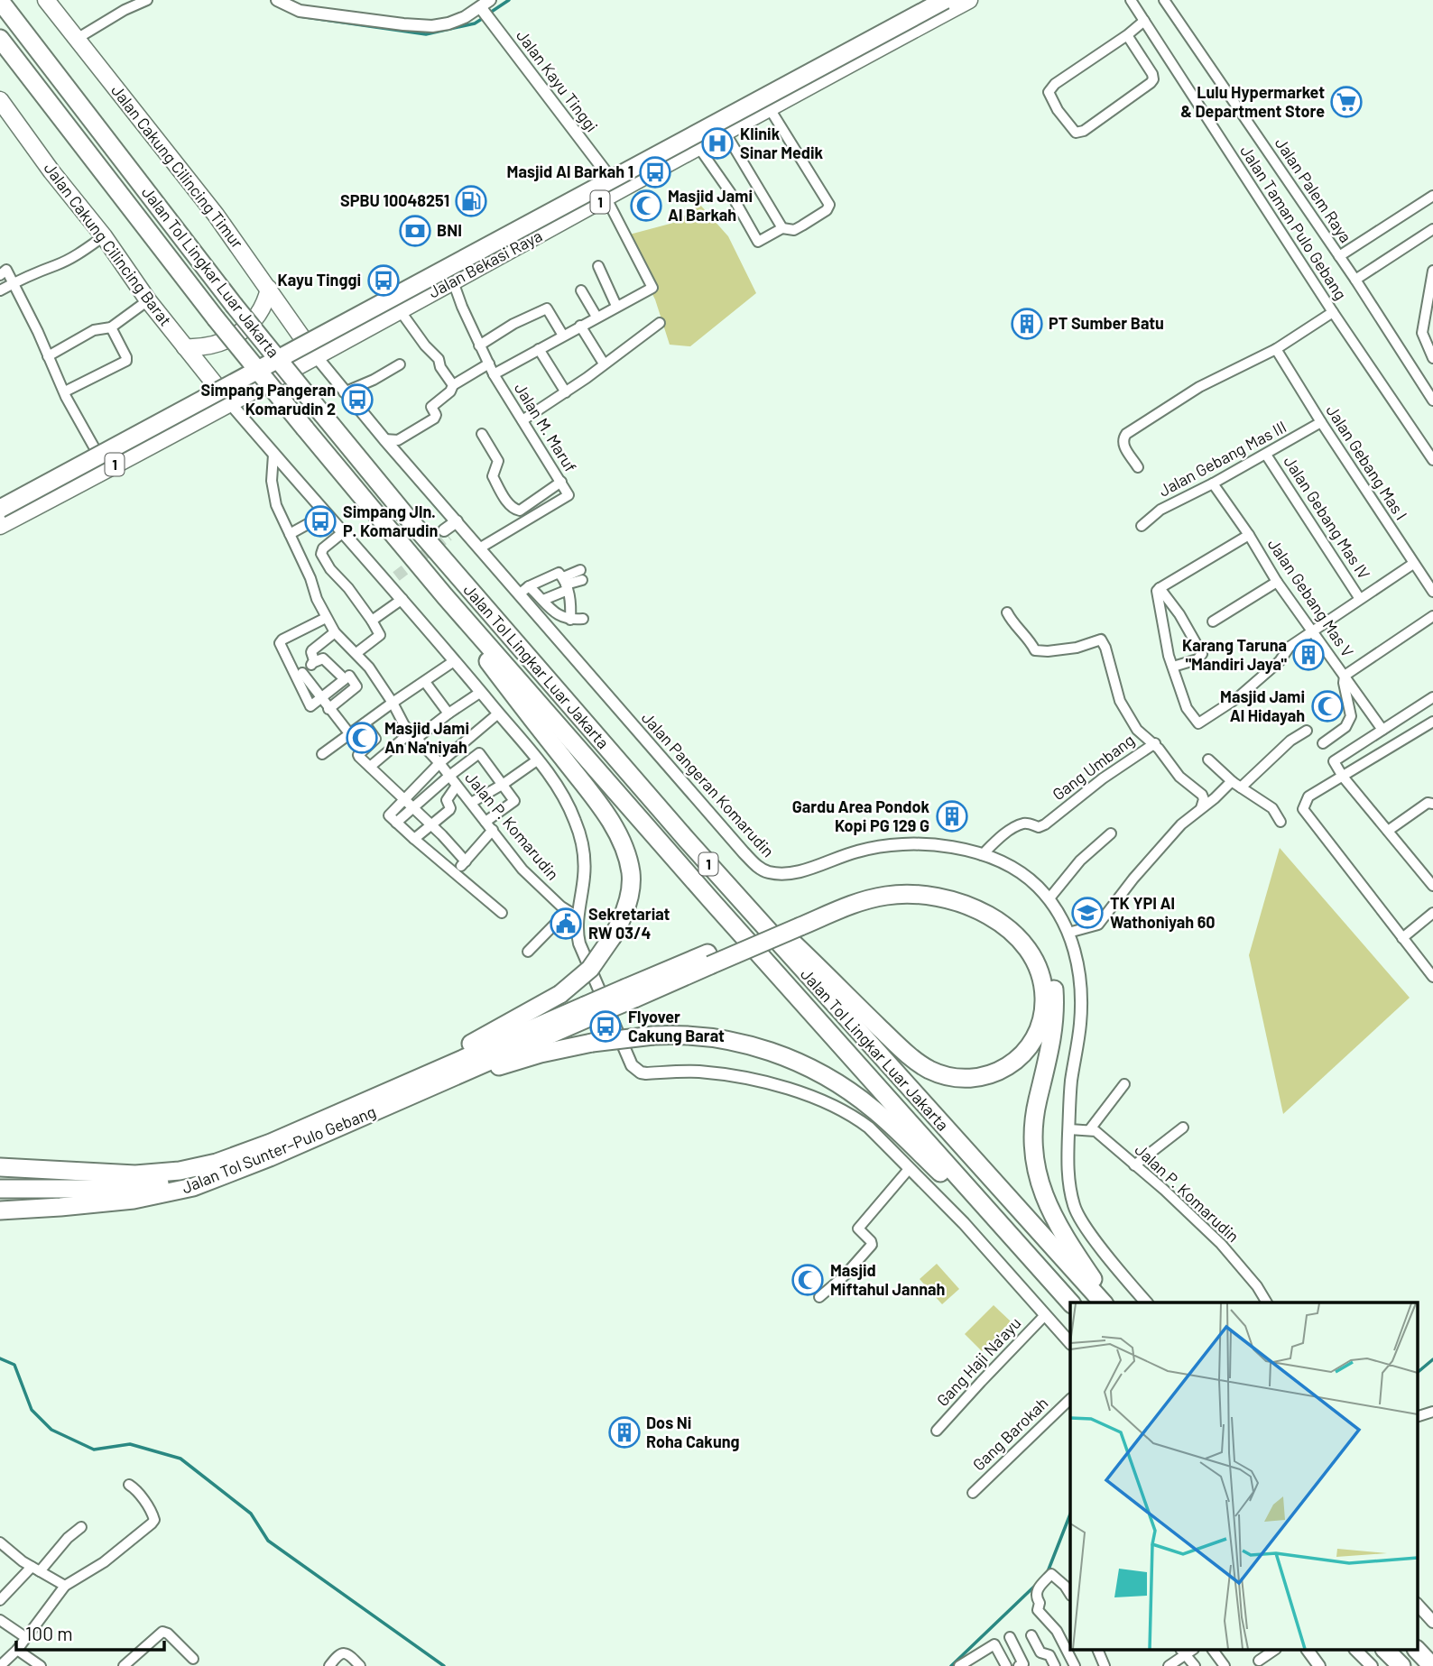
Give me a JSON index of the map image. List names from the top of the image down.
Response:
{
  "streets": {
    "highway": [
      "Jalan Cakung Cilincing Timur",
      "1",
      "Jalan Cakung Cilincing Barat",
      "Jalan Bekasi Raya",
      "Jalan Tol Lingkar Luar Jakarta",
      "Jalan Tol Sunter–Pulo Gebang"
    ],
    "street": [
      "Jalan Kayu Tinggi",
      "Jalan Palem Raya",
      "Jalan Taman Pulo Gebang",
      "Jalan M. Maruf",
      "Jalan Gebang Mas III",
      "Jalan Gebang Mas I",
      "Jalan Gebang Mas IV",
      "Jalan Gebang Mas V",
      "Gang Umbang",
      "Jalan Pangeran Komarudin",
      "Jalan P. Komarudin",
      "Gang Haji Na'ayu",
      "Gang Barokah"
    ]
  },
  "crossings": [
    ["Jalan Kayu Tinggi", "Jalan Bekasi Raya"],
    ["Jalan Cakung Cilincing Timur", "Jalan Bekasi Raya"],
    ["Jalan Cakung Cilincing Timur", "Jalan Pangeran Komarudin"],
    ["Jalan Cakung Cilincing Barat", "Jalan Bekasi Raya"],
    ["Jalan Bekasi Raya", "Jalan M. Maruf"],
    ["Jalan Bekasi Raya", "Jalan Pangeran Komarudin"],
    ["Jalan M. Maruf", "Jalan Pangeran Komarudin"],
    ["Jalan Gebang Mas III", "Jalan Gebang Mas I"],
    ["Jalan Gebang Mas III", "Jalan Gebang Mas IV"],
    ["Jalan Gebang Mas III", "Jalan Gebang Mas V"],
    ["Gang Umbang", "Jalan Pangeran Komarudin"]
  ],
  "places": {
    "supermarket": ["Lulu Hypermarket & Department Store"],
    "hospital": ["Klinik Sinar Medik"],
    "bus stop": [
      "Masjid Al Barkah 1",
      "Kayu Tinggi",
      "Simpang Pangeran Komarudin 2",
      "Simpang Jln. P. Komarudin",
      "Flyover Cakung Barat"
    ],
    "fuel station": ["SPBU 10048251"],
    "mosque": [
      "Masjid Jami Al Barkah",
      "Masjid Jami Al Hidayah",
      "Masjid Jami An Na'niyah",
      "Masjid Miftahul Jannah"
    ],
    "bank": ["BNI"],
    "building": [
      "PT Sumber Batu",
      "Karang Taruna \"Mandiri Jaya\"",
      "Gardu Area Pondok Kopi PG 129 G",
      "Dos Ni Roha Cakung"
    ],
    "school or university": ["TK YPI Al Wathoniyah 60"],
    "public building": ["Sekretariat RW 03/4"]
  },
  "scale_bar": "100 m"
}
